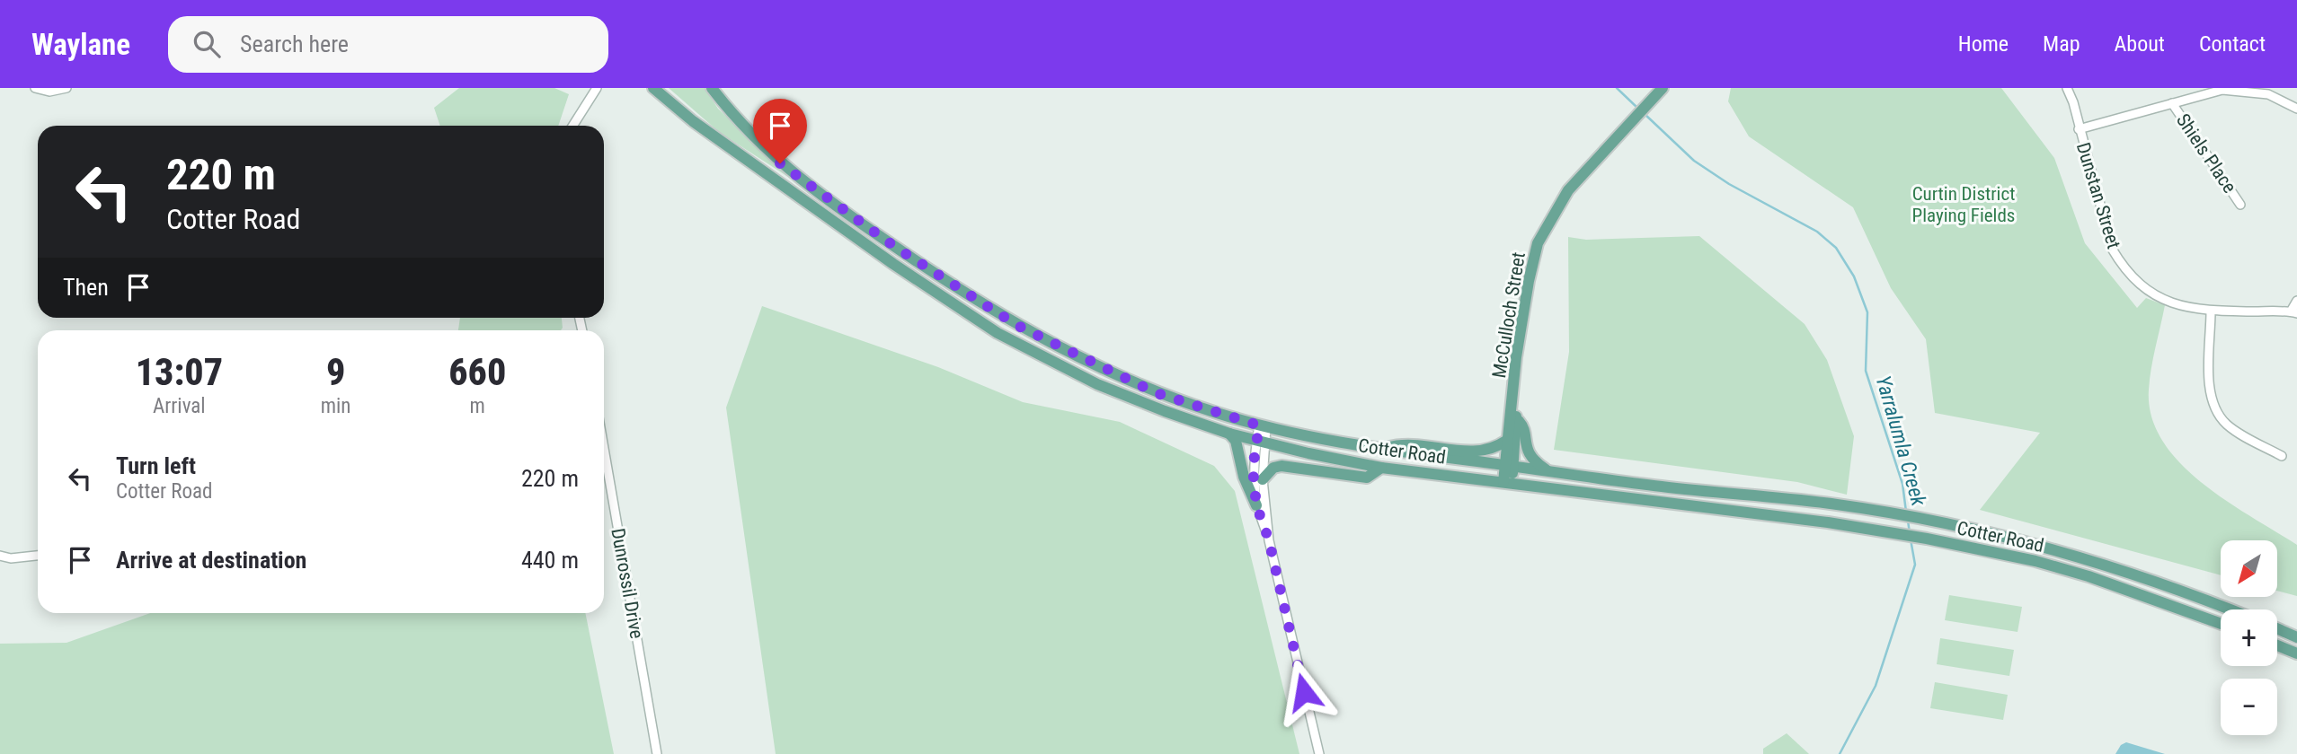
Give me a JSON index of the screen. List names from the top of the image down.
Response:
{
  "streets": {
    "main road": ["McCulloch Street", "Cotter Road"],
    "street": ["Shiels Place", "Dunstan Street", "Dunrossil Drive"]
  },
  "crossings": [
    ["McCulloch Street", "Cotter Road"]
  ],
  "water": ["Yarralumla Creek"],
  "parks": ["Curtin District Playing Fields"],
  "north": "bottom left",
  "page": {
    "header": "Waylane",
    "search": "Search here",
    "nav": [
      "Home",
      "Map",
      "About",
      "Contact"
    ],
    "turn": ["220 m", "Cotter Road"],
    "then": "Then",
    "eta": [
      "13:07",
      "Arrival",
      "9",
      "min",
      "660",
      "m"
    ],
    "list": [
      {
        "name": "Turn left",
        "note": "Cotter Road",
        "value": "220 m"
      },
      {
        "name": "Arrive at destination",
        "value": "440 m"
      }
    ],
    "map_buttons": ["+", "−"]
  }
}
